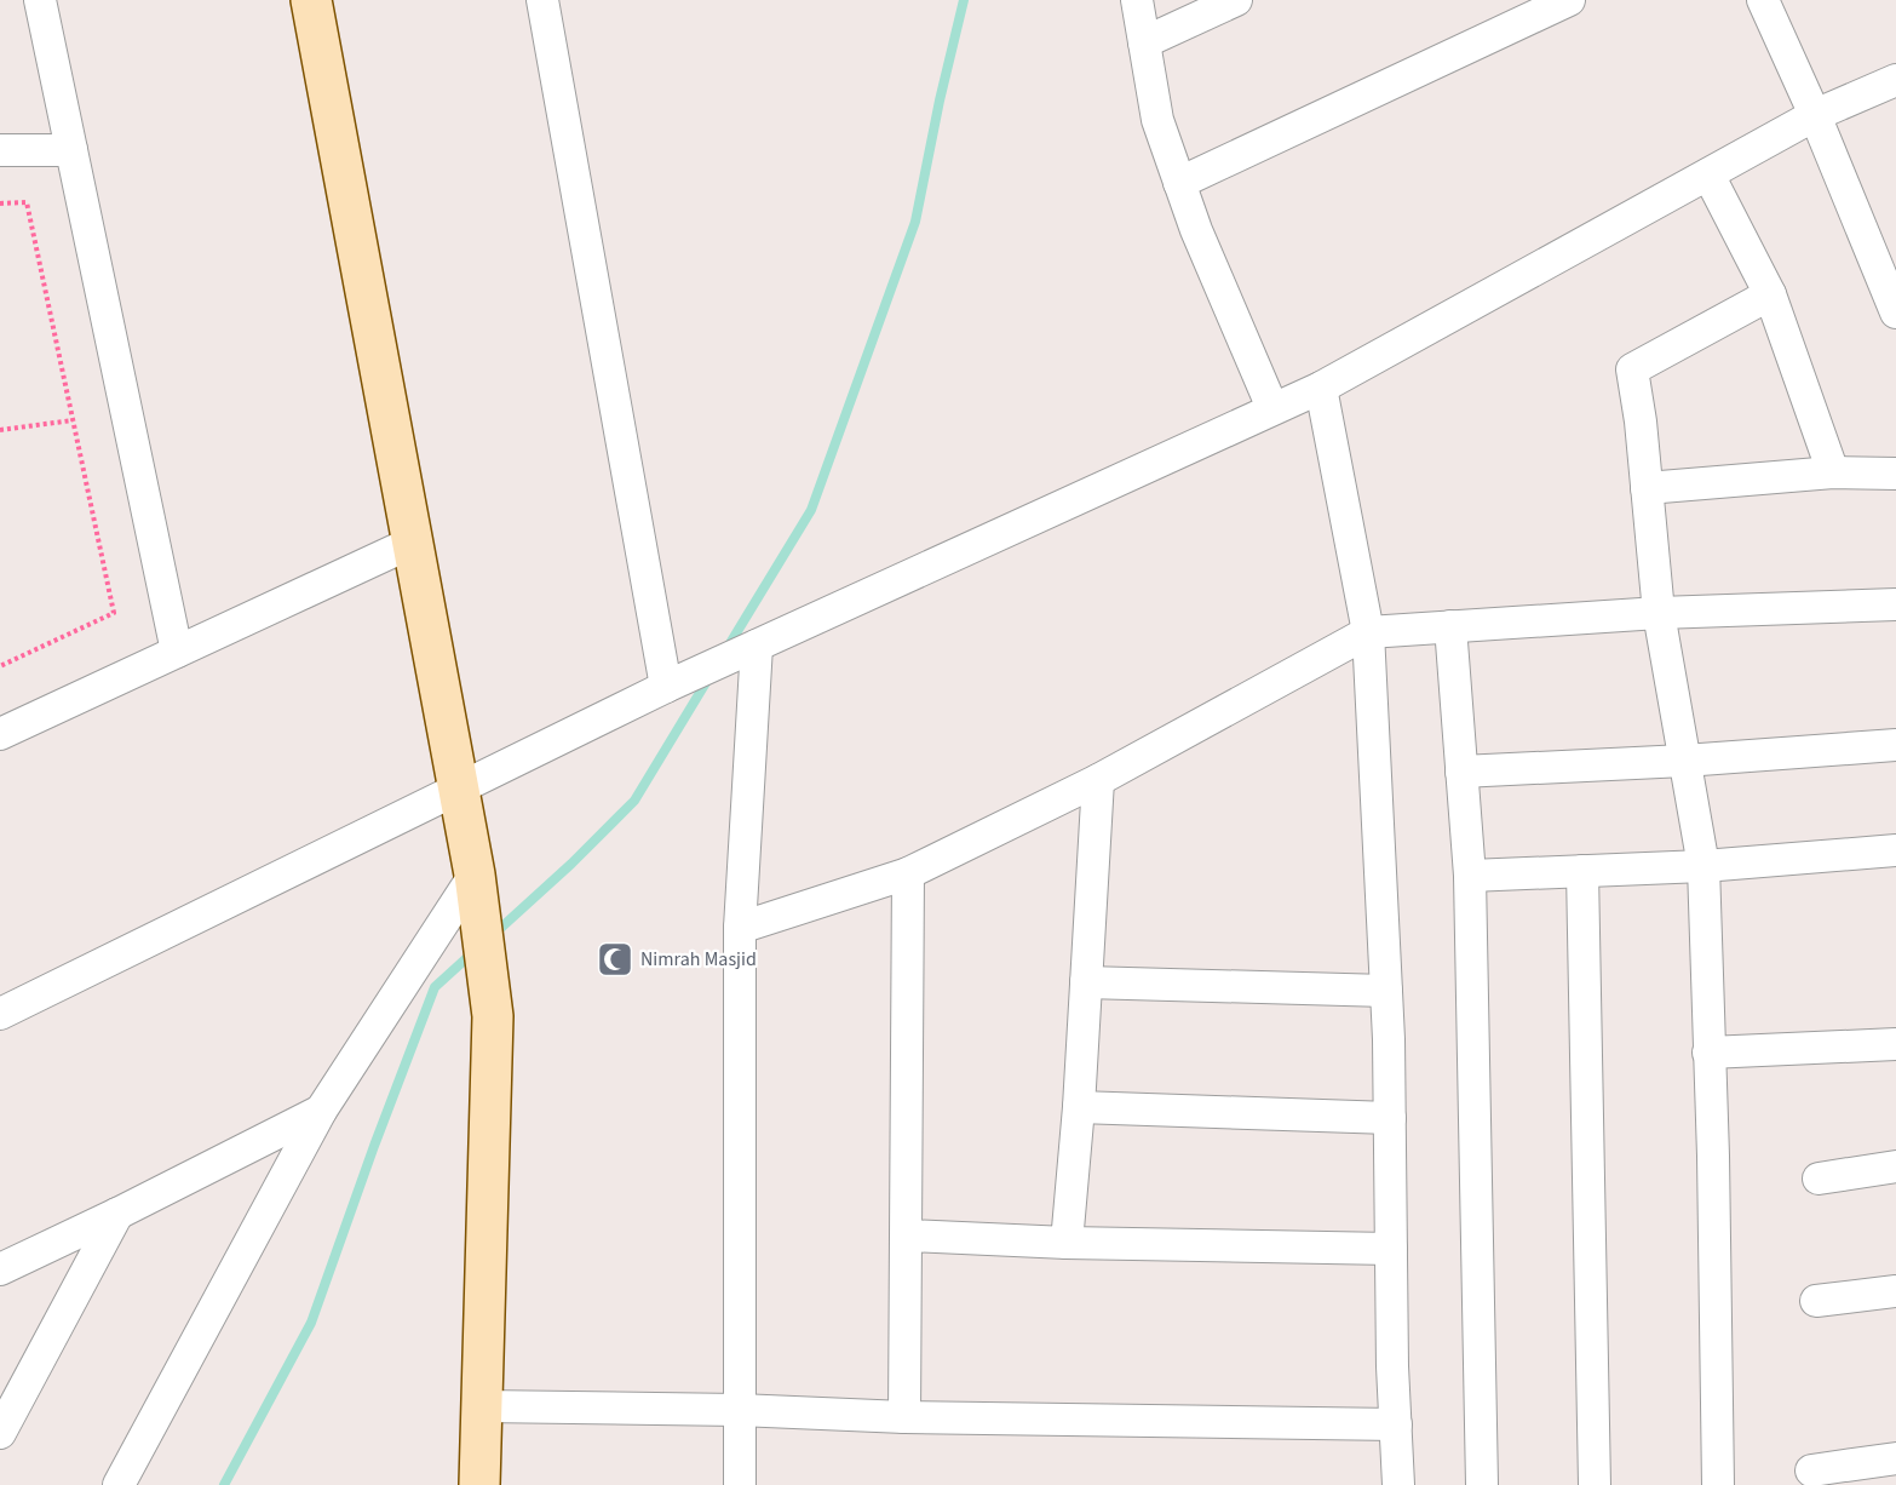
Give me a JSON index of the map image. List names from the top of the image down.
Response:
{
  "places": {
    "mosque": ["Nimrah Masjid"]
  }
}
